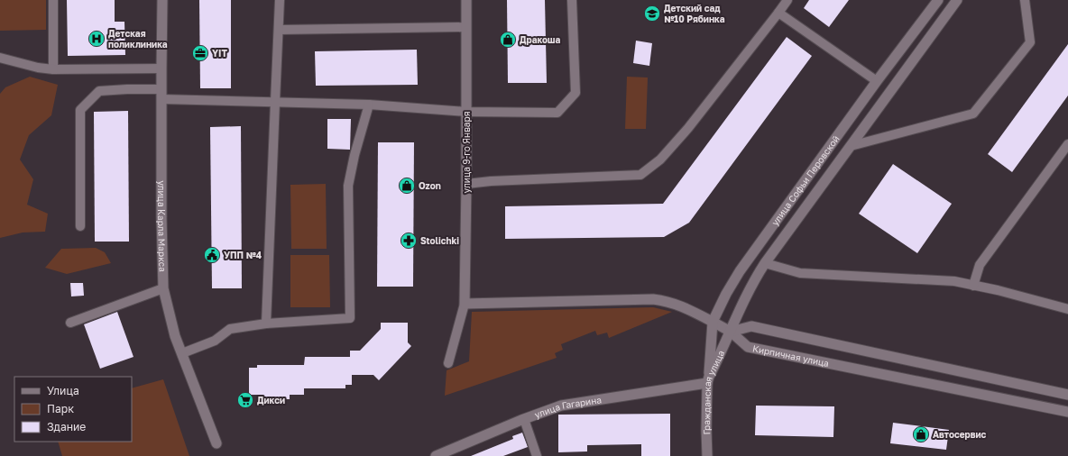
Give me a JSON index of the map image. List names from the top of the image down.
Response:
{
  "streets": {
    "street": [
      "улица 9-го Января",
      "улица Софьи Перовской",
      "улица Карла Маркса",
      "Кирпичная улица",
      "Гражданская улица",
      "улица Гагарина"
    ]
  },
  "crossings": [
    ["улица 9-го Января", "Кирпичная улица"],
    ["улица Софьи Перовской", "Кирпичная улица"],
    ["улица Софьи Перовской", "Гражданская улица"],
    ["улица Софьи Перовской", "улица Гагарина"],
    ["Кирпичная улица", "Гражданская улица"],
    ["Гражданская улица", "улица Гагарина"]
  ],
  "places": {
    "school or university": ["Детский сад №10 Рябинка"],
    "hospital": ["Детская поликлиника"],
    "shop": ["Дракоша", "Ozon", "Автосервис"],
    "office": ["YIT"],
    "pharmacy": ["Stolichki"],
    "public building": ["УПП №4"],
    "supermarket": ["Дикси"]
  },
  "legend": ["Улица", "Парк", "Здание"]
}
